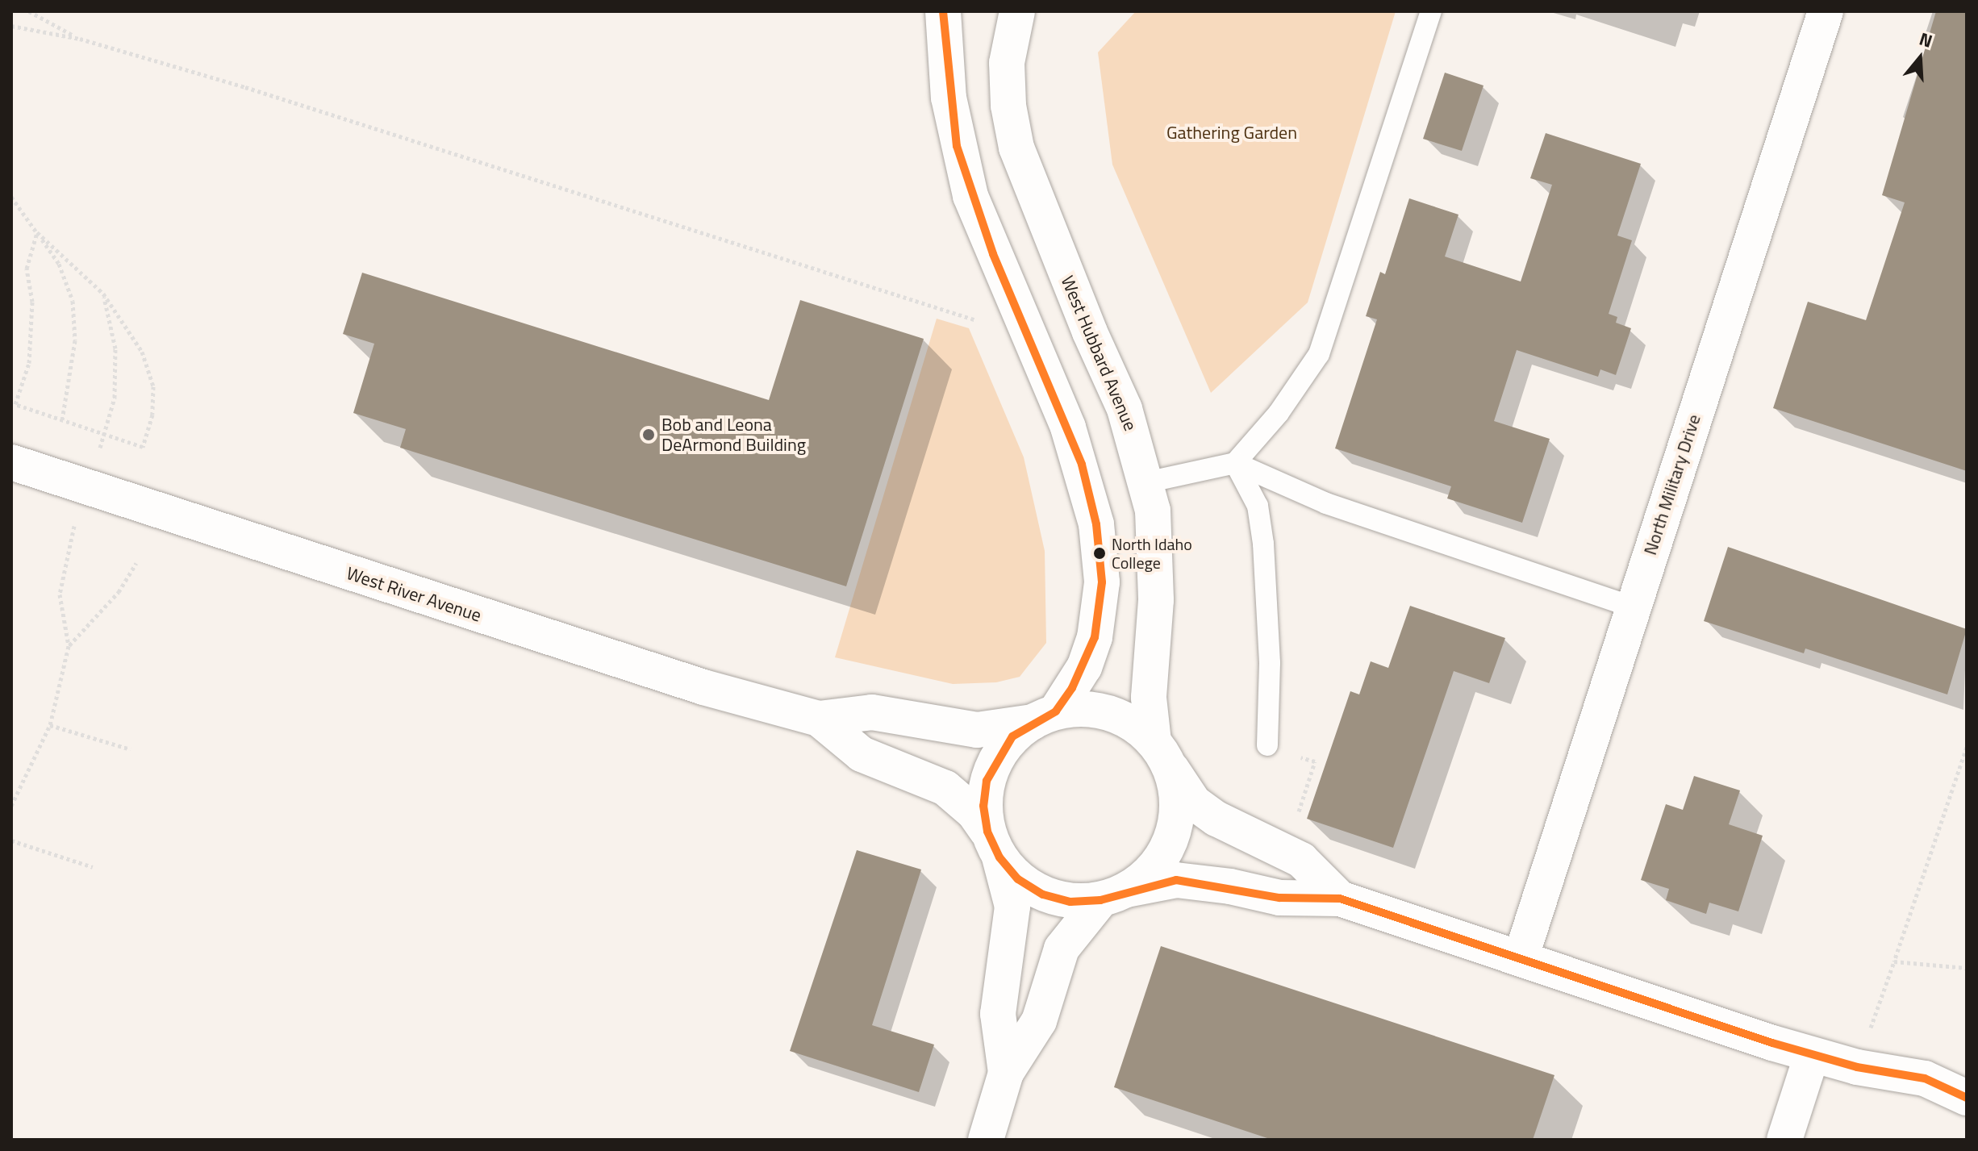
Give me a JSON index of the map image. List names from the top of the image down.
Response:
{
  "streets": {
    "street": ["West Hubbard Avenue", "North Military Drive", "West River Avenue"]
  },
  "crossings": [
    ["West Hubbard Avenue", "West River Avenue"]
  ],
  "parks": ["Gathering Garden"],
  "places": ["Bob and Leona DeArmond Building", "North Idaho College"],
  "north": "top"
}
